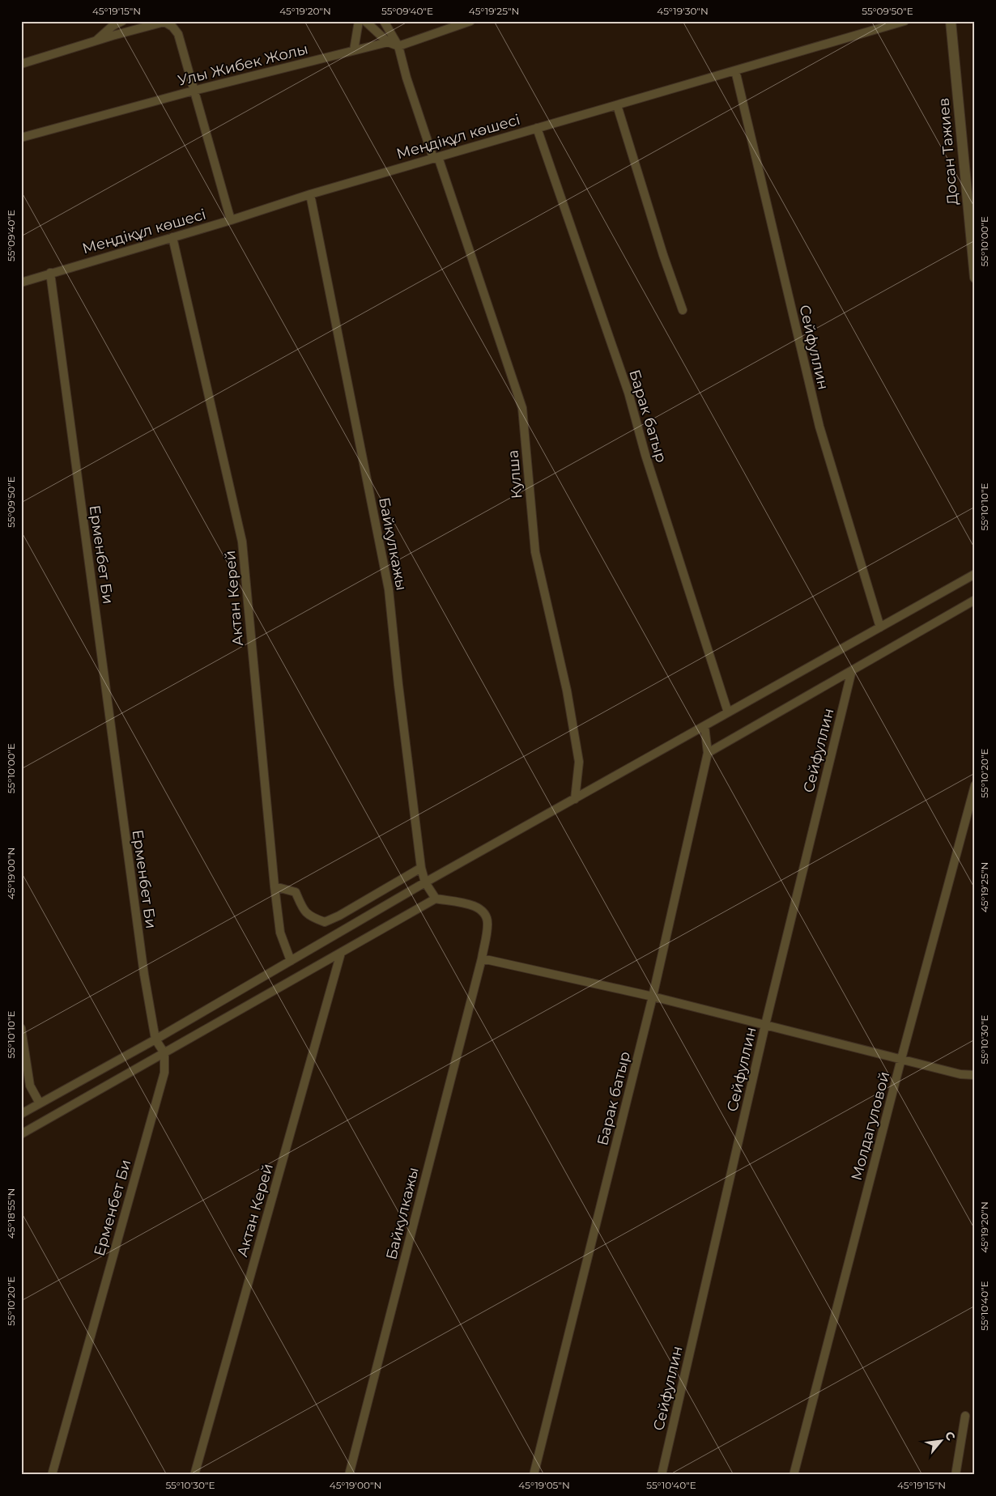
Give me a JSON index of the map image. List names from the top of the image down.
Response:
{
  "streets": {
    "street": [
      "Улы Жибек Жолы",
      "Меңдіқұл көшесі",
      "Досан Тажиев",
      "Сейфуллин",
      "Барак батыр",
      "Кулша",
      "Байкулкажы",
      "Ерменбет Би",
      "Актан Керей",
      "Молдагуловой"
    ]
  },
  "crossings": [
    ["Меңдіқұл көшесі", "Сейфуллин"],
    ["Меңдіқұл көшесі", "Барак батыр"],
    ["Меңдіқұл көшесі", "Кулша"],
    ["Меңдіқұл көшесі", "Байкулкажы"],
    ["Меңдіқұл көшесі", "Ерменбет Би"],
    ["Меңдіқұл көшесі", "Актан Керей"]
  ],
  "north": "top right",
  "coordinates": [
    "45°19'15\"N",
    "45°19'20\"N",
    "55°09'40\"E",
    "45°19'25\"N",
    "45°19'30\"N",
    "55°09'50\"E",
    "55°10'00\"E",
    "55°10'10\"E",
    "55°10'20\"E",
    "45°19'00\"N",
    "55°10'30\"E",
    "45°18'55\"N",
    "55°10'40\"E",
    "45°19'05\"N"
  ]
}
